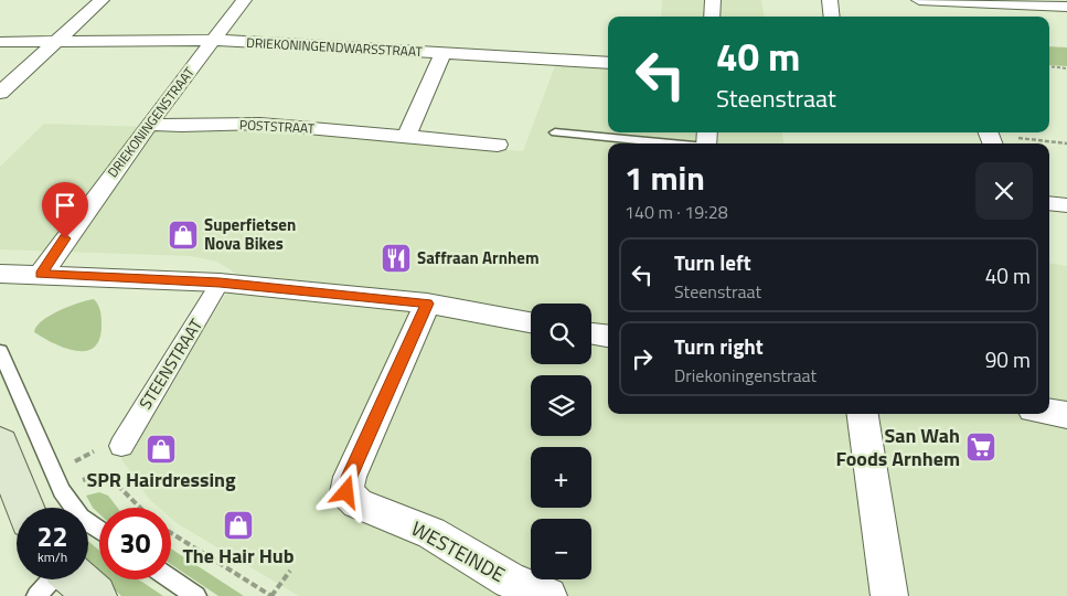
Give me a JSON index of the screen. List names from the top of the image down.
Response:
{
  "streets": {
    "street": [
      "DRIEKONINGENDWARSSTRAAT",
      "DRIEKONINGENSTRAAT",
      "POSTSTRAAT",
      "STEENSTRAAT",
      "WESTEINDE"
    ]
  },
  "crossings": [
    ["DRIEKONINGENDWARSSTRAAT", "DRIEKONINGENSTRAAT"],
    ["DRIEKONINGENSTRAAT", "POSTSTRAAT"]
  ],
  "places": {
    "shop": ["Superfietsen Nova Bikes", "SPR Hairdressing", "The Hair Hub"],
    "restaurant": ["Saffraan Arnhem"],
    "supermarket": ["San Wah Foods Arnhem"]
  },
  "page": {
    "turn": ["40 m", "Steenstraat"],
    "heading": ["1 min", "140 m · 19:28"],
    "list": [
      {
        "name": "Turn left",
        "note": "Steenstraat",
        "value": "40 m"
      },
      {
        "name": "Turn right",
        "note": "Driekoningenstraat",
        "value": "90 m"
      }
    ],
    "map_buttons": ["+", "−"],
    "speed": "22 km/h",
    "limit": "30"
  }
}
